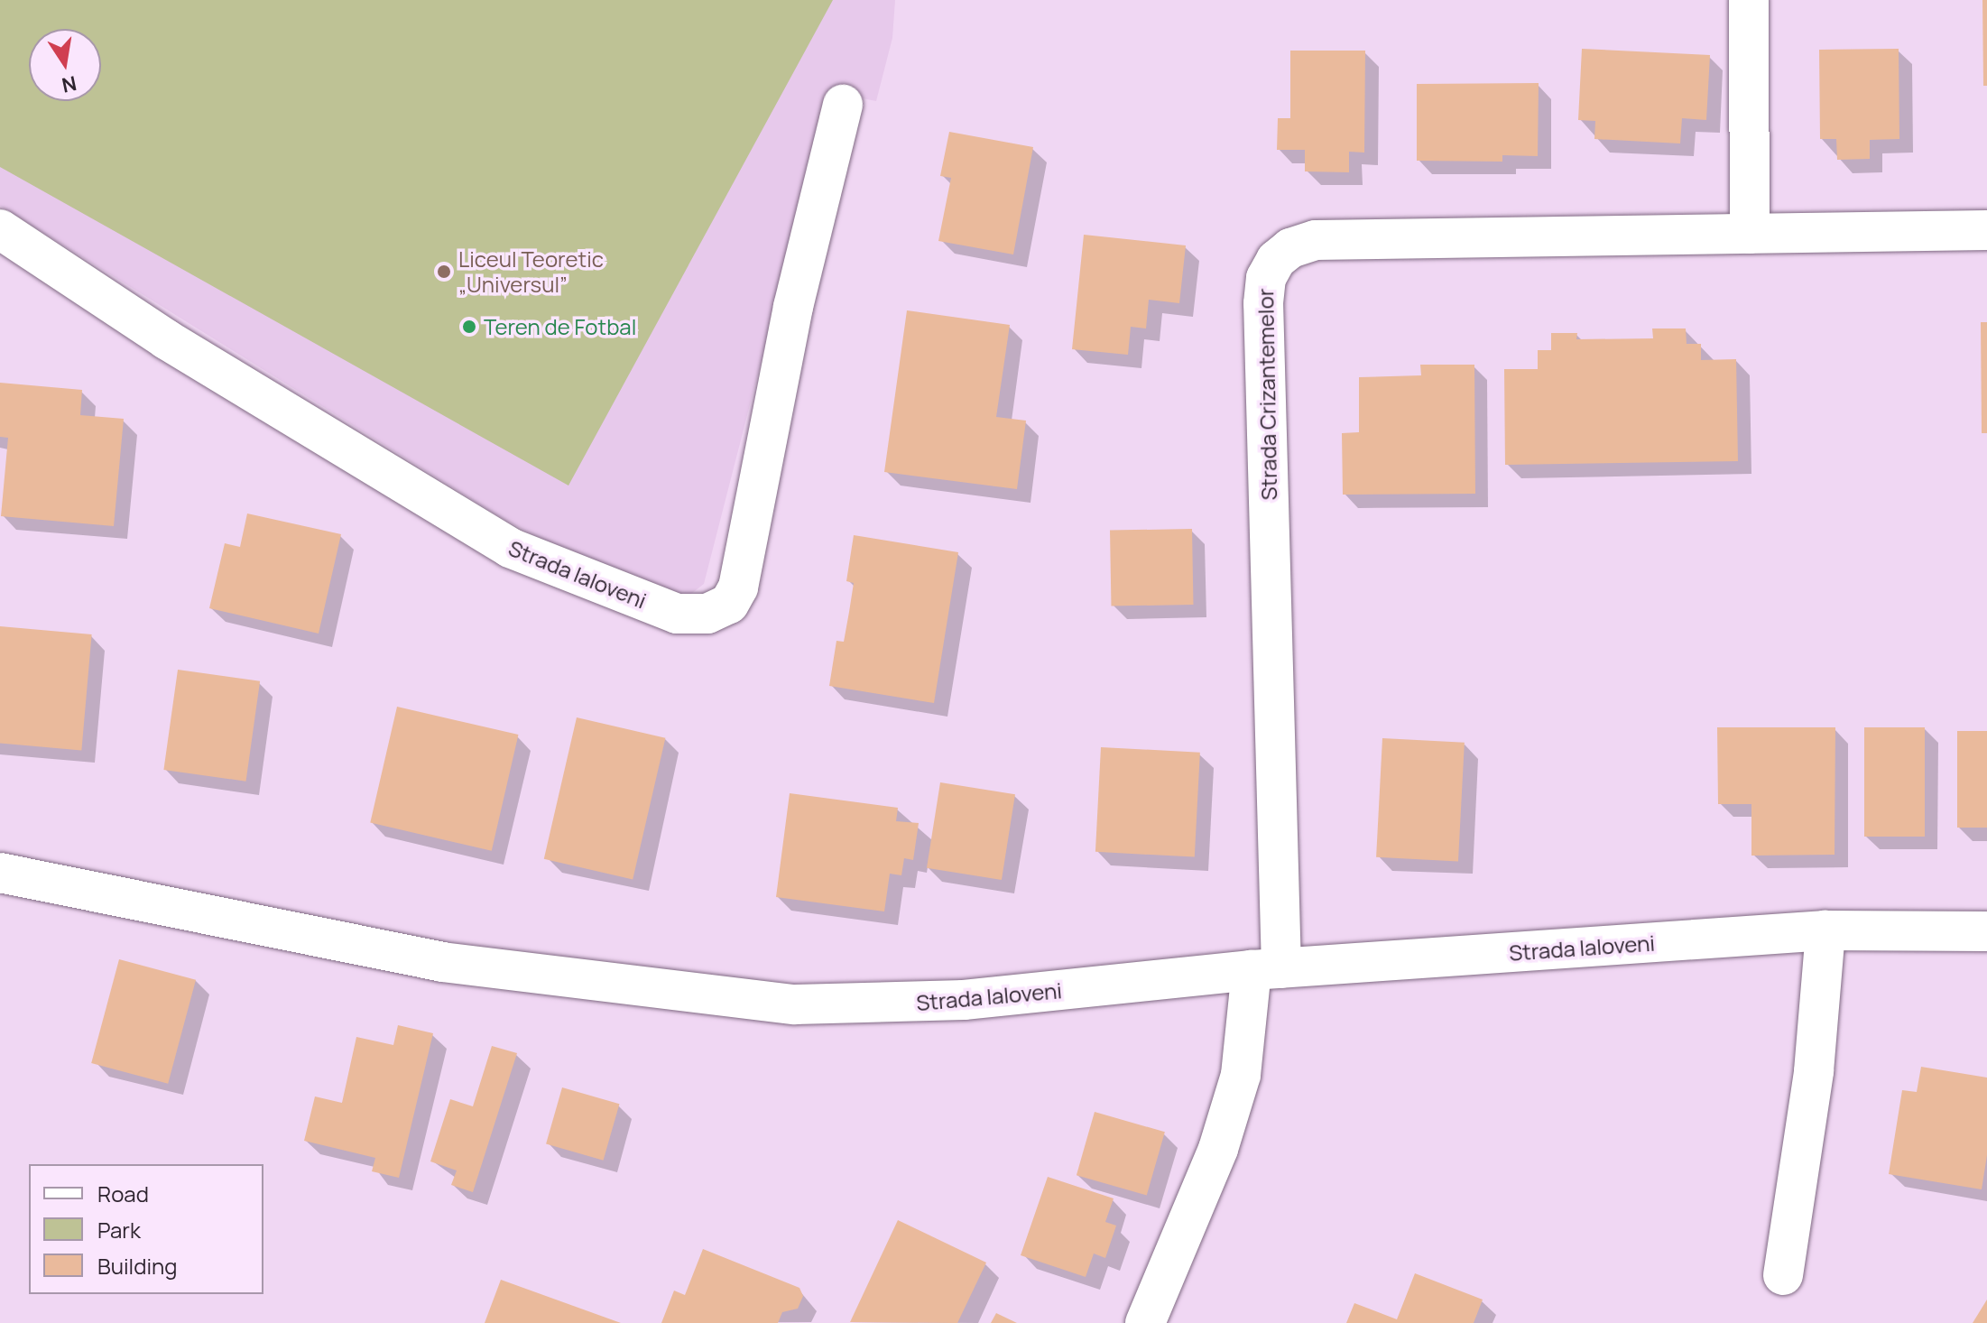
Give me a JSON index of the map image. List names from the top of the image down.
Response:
{
  "streets": {
    "street": ["Strada Crizantemelor", "Strada Ialoveni"]
  },
  "crossings": [
    ["Strada Crizantemelor", "Strada Ialoveni"]
  ],
  "places": ["Liceul Teoretic „Universul”", "Teren de Fotbal"],
  "legend": ["Road", "Park", "Building"],
  "north": "bottom"
}
